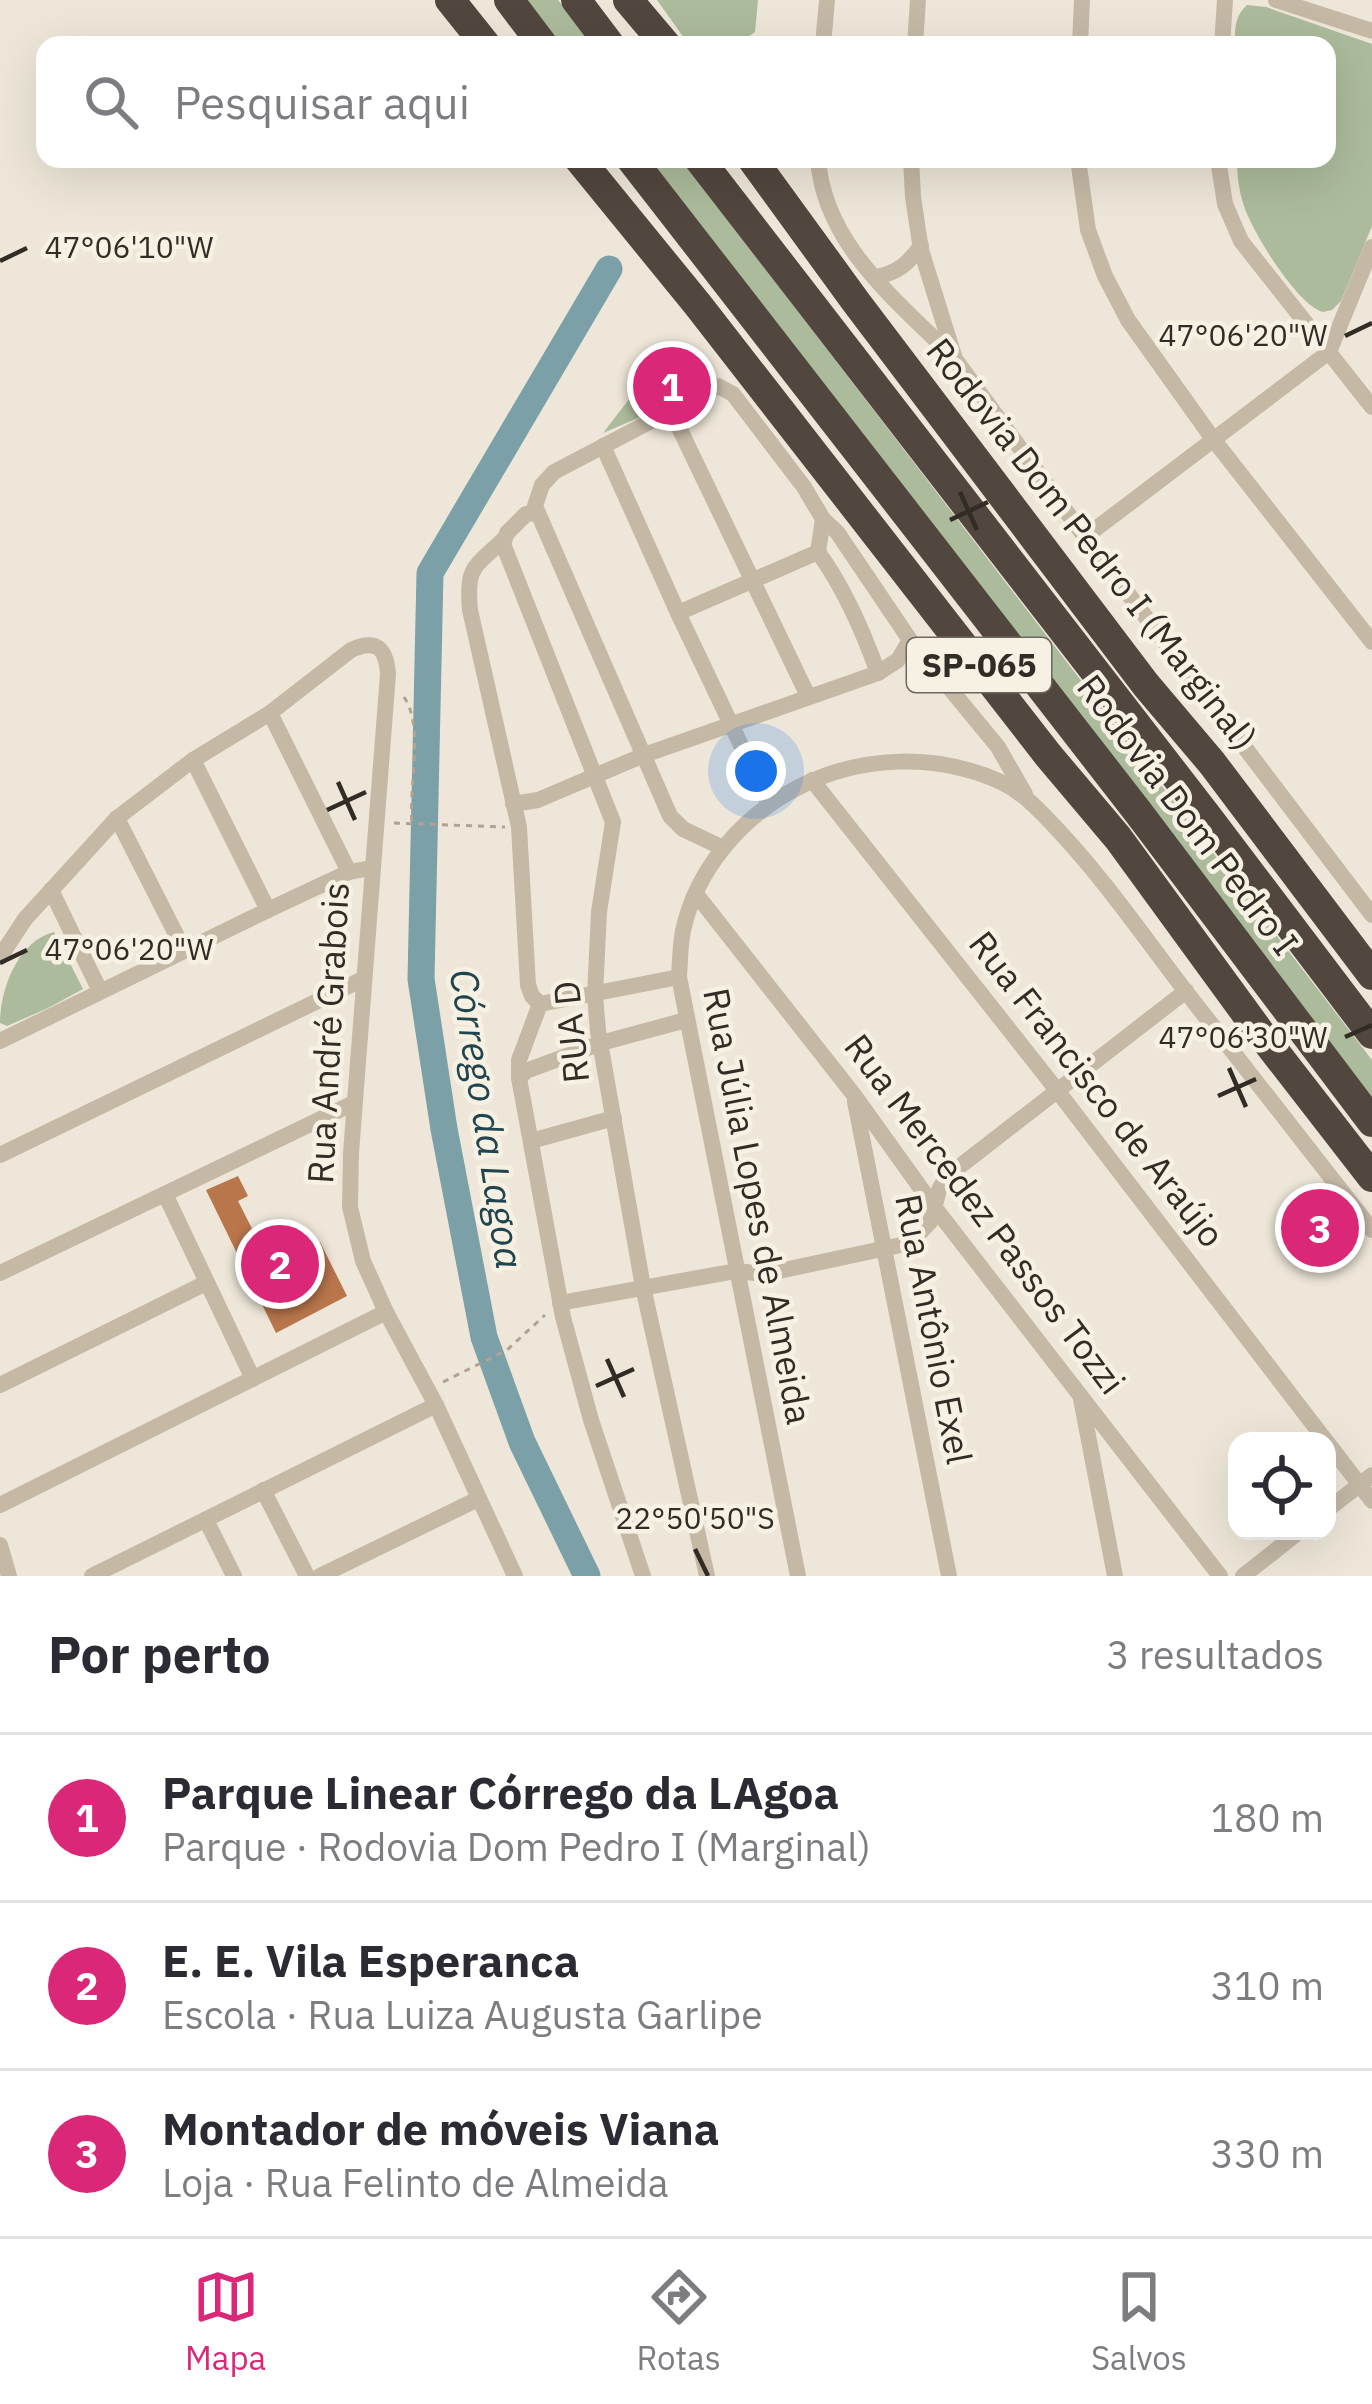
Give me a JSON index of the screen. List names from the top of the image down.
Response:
{
  "streets": {
    "highway": ["Rodovia Dom Pedro I (Marginal)", "SP-065", "Rodovia Dom Pedro I"],
    "street": [
      "RUA D",
      "Rua André Grabois",
      "Rua Francisco de Araújo",
      "Rua Júlia Lopes de Almeida",
      "Rua Mercedez Passos Tozzi",
      "Rua Antônio Exel"
    ]
  },
  "crossings": [
    ["Rua Francisco de Araújo", "Rua Júlia Lopes de Almeida"],
    ["Rua Júlia Lopes de Almeida", "Rua Mercedez Passos Tozzi"],
    ["Rua Mercedez Passos Tozzi", "Rua Antônio Exel"]
  ],
  "water": ["Córrego da Lagoa"],
  "page": {
    "search": "Pesquisar aqui",
    "pins": ["1", "3", "2"],
    "heading": ["Por perto", "3 resultados"],
    "list": [
      {
        "mark": "1",
        "name": "Parque Linear Córrego da LAgoa",
        "note": "Parque · Rodovia Dom Pedro I (Marginal)",
        "value": "180 m"
      },
      {
        "mark": "2",
        "name": "E. E. Vila Esperanca",
        "note": "Escola · Rua Luiza Augusta Garlipe",
        "value": "310 m"
      },
      {
        "mark": "3",
        "name": "Montador de móveis Viana",
        "note": "Loja · Rua Felinto de Almeida",
        "value": "330 m"
      }
    ],
    "nav": ["Mapa", "Rotas", "Salvos"]
  },
  "coordinates": [
    "47°06'10\"W",
    "47°06'20\"W",
    "47°06'30\"W",
    "22°50'50\"S"
  ]
}
